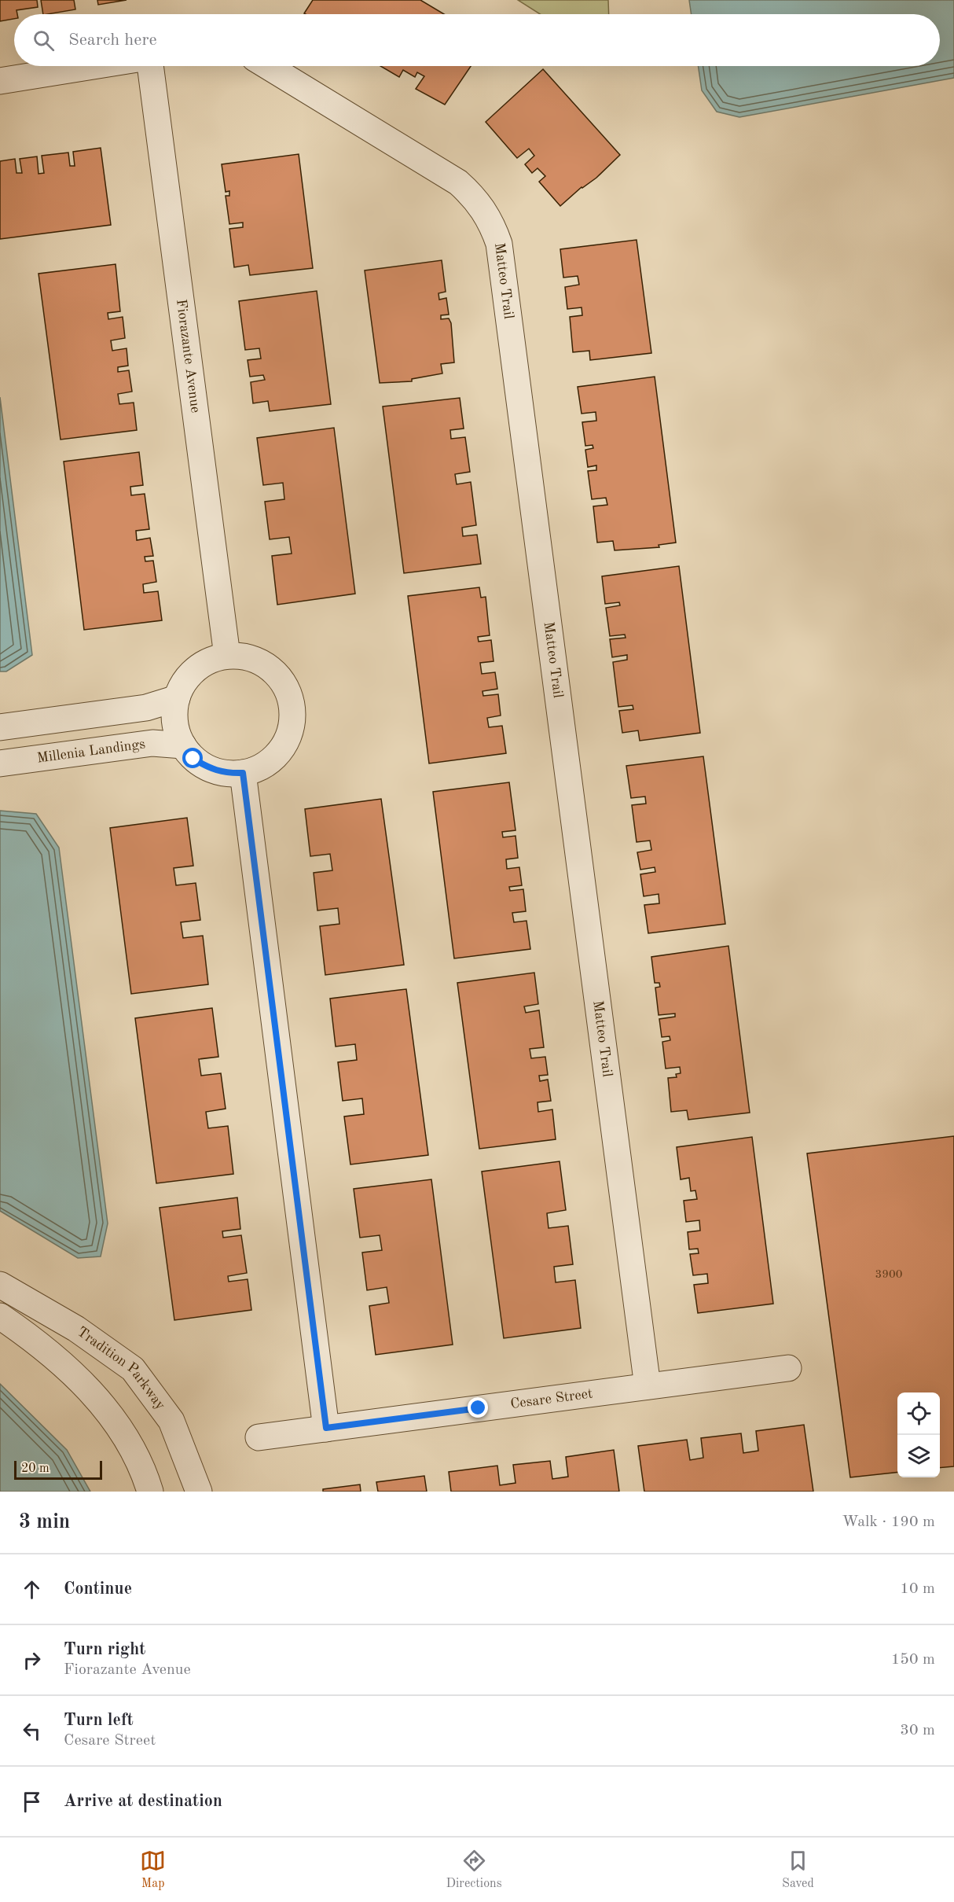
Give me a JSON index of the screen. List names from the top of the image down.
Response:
{
  "streets": {
    "street": [
      "Matteo Trail",
      "Fiorazante Avenue",
      "Millenia Landings",
      "Tradition Parkway",
      "Cesare Street"
    ]
  },
  "crossings": [
    ["Matteo Trail", "Cesare Street"],
    ["Fiorazante Avenue", "Millenia Landings"]
  ],
  "house_numbers": ["3900"],
  "scale_bar": "20 m",
  "page": {
    "search": "Search here",
    "scale": "20 m",
    "heading": ["3 min", "Walk · 190 m"],
    "list": [
      ["Continue", "10 m"],
      ["Turn right", "Fiorazante Avenue", "150 m"],
      ["Turn left", "Cesare Street", "30 m"],
      "Arrive at destination"
    ],
    "nav": ["Map", "Directions", "Saved"]
  }
}
